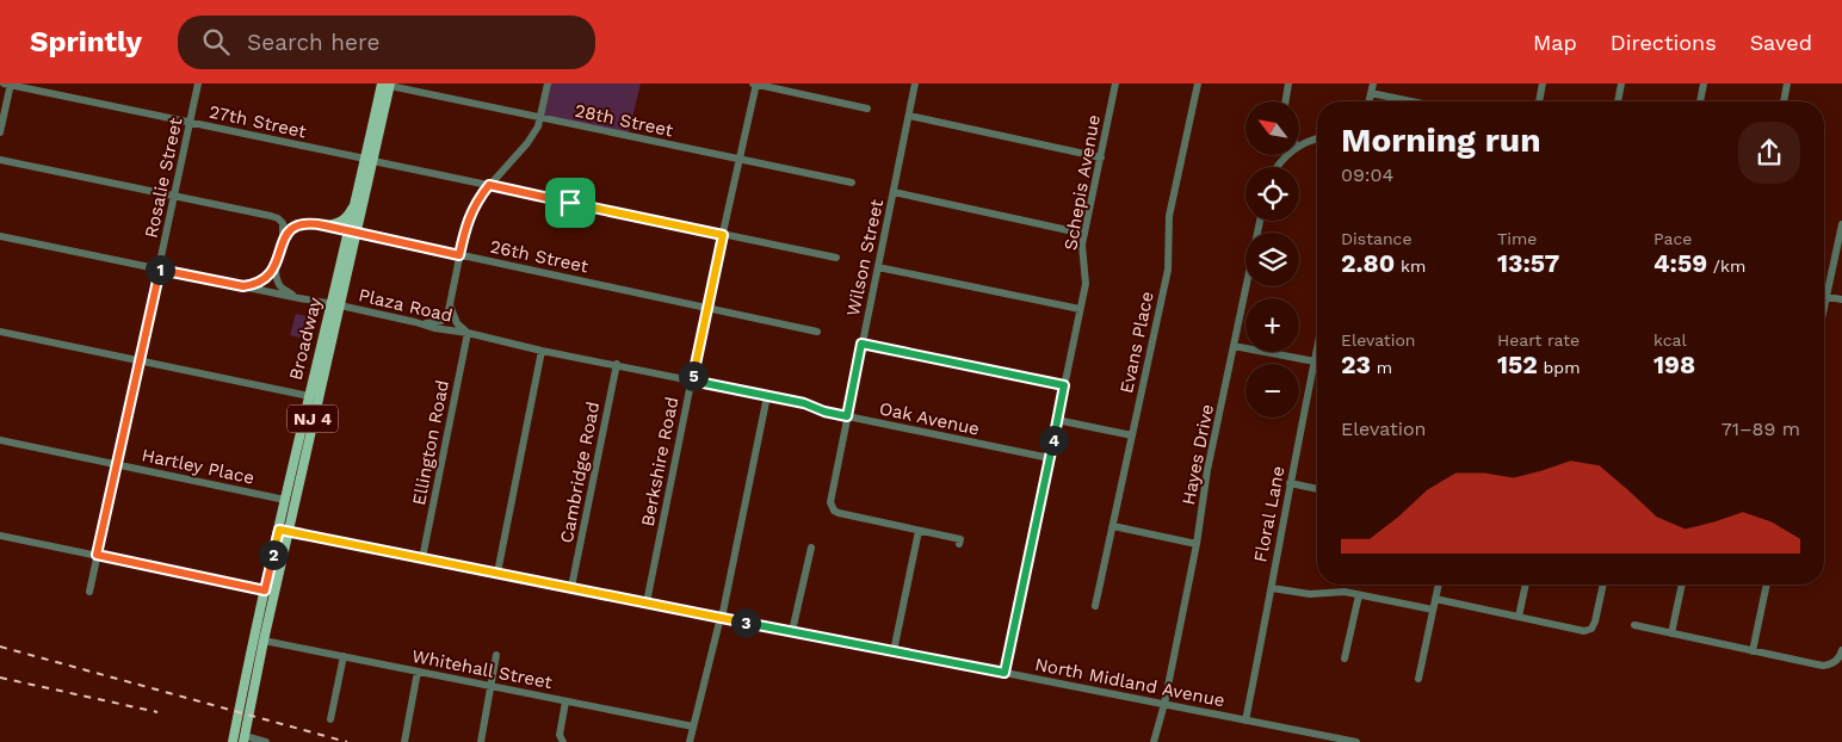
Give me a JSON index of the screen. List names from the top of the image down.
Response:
{
  "streets": {
    "main road": ["Broadway", "NJ 4"],
    "street": [
      "28th Street",
      "27th Street",
      "Rosalie Street",
      "Schepis Avenue",
      "26th Street",
      "Wilson Street",
      "Plaza Road",
      "Evans Place",
      "Oak Avenue",
      "Ellington Road",
      "Hayes Drive",
      "Berkshire Road",
      "Hartley Place",
      "Cambridge Road",
      "Floral Lane",
      "Whitehall Street",
      "North Midland Avenue"
    ]
  },
  "crossings": [
    ["28th Street", "Broadway"],
    ["28th Street", "Berkshire Road"],
    ["27th Street", "Rosalie Street"],
    ["27th Street", "Broadway"],
    ["27th Street", "Berkshire Road"],
    ["Rosalie Street", "Plaza Road"],
    ["Rosalie Street", "Hartley Place"],
    ["Schepis Avenue", "Oak Avenue"],
    ["Schepis Avenue", "North Midland Avenue"],
    ["26th Street", "Plaza Road"],
    ["26th Street", "Broadway"],
    ["26th Street", "Berkshire Road"],
    ["Wilson Street", "Oak Avenue"],
    ["Plaza Road", "Broadway"],
    ["Plaza Road", "Oak Avenue"],
    ["Plaza Road", "Ellington Road"],
    ["Plaza Road", "Berkshire Road"],
    ["Plaza Road", "Cambridge Road"],
    ["Broadway", "Hartley Place"],
    ["Broadway", "Whitehall Street"],
    ["Broadway", "North Midland Avenue"],
    ["Ellington Road", "North Midland Avenue"],
    ["Hayes Drive", "North Midland Avenue"],
    ["Berkshire Road", "North Midland Avenue"],
    ["Cambridge Road", "North Midland Avenue"],
    ["Floral Lane", "North Midland Avenue"]
  ],
  "north": "top left",
  "page": {
    "header": "Sprintly",
    "search": "Search here",
    "nav": ["Map", "Directions", "Saved"],
    "map_buttons": ["+", "−"],
    "heading": ["Morning run", "09:04"],
    "stats": [
      ["Distance", "2.80 km"],
      ["Time", "13:57"],
      ["Pace", "4:59 /km"],
      ["Elevation", "23 m"],
      ["Heart rate", "152 bpm"],
      ["kcal", "198"]
    ],
    "pins": [
      "1",
      "5",
      "4",
      "2",
      "3"
    ],
    "chart": ["Elevation", "71–89 m"]
  }
}
